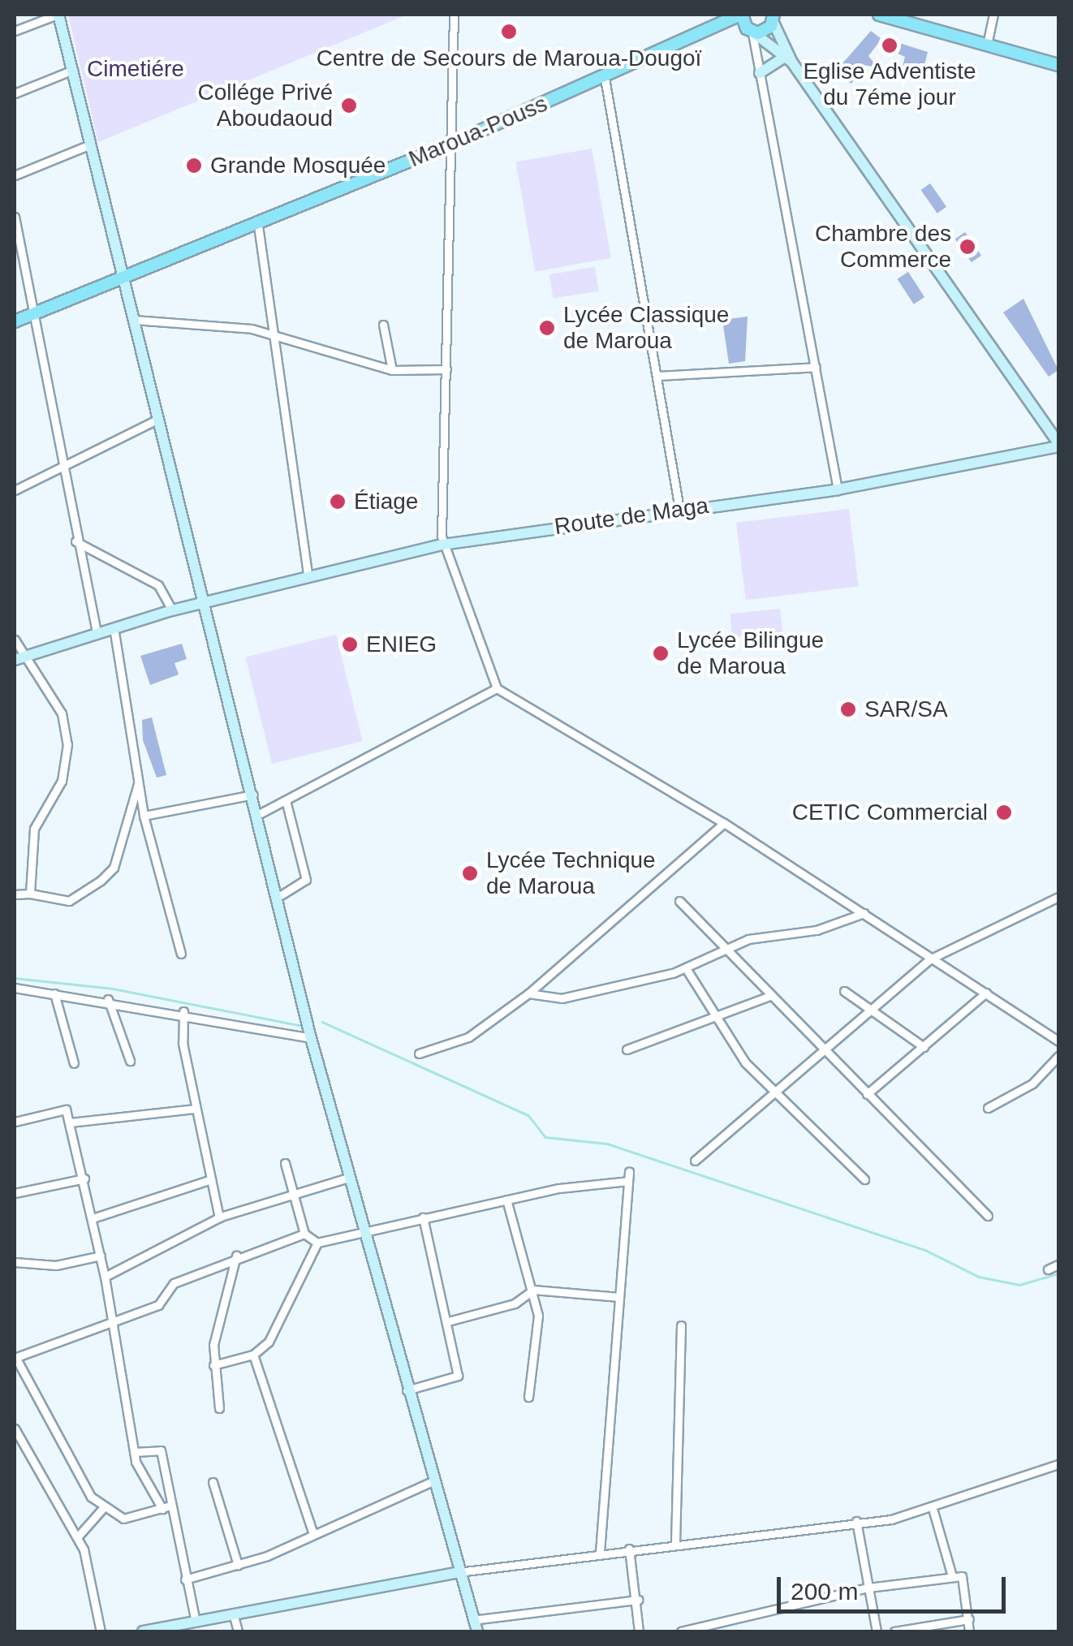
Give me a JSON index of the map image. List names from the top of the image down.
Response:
{
  "streets": {
    "main road": ["Maroua-Pouss", "Route de Maga"]
  },
  "parks": ["Cimetiére"],
  "places": [
    "Centre de Secours de Maroua-Dougoï",
    "Eglise Adventiste du 7éme jour",
    "Collége Privé Aboudaoud",
    "Grande Mosquée",
    "Chambre des Commerce",
    "Lycée Classique de Maroua",
    "Étiage",
    "ENIEG",
    "Lycée Bilingue de Maroua",
    "SAR/SA",
    "CETIC Commercial",
    "Lycée Technique de Maroua"
  ],
  "scale_bar": "200 m"
}
